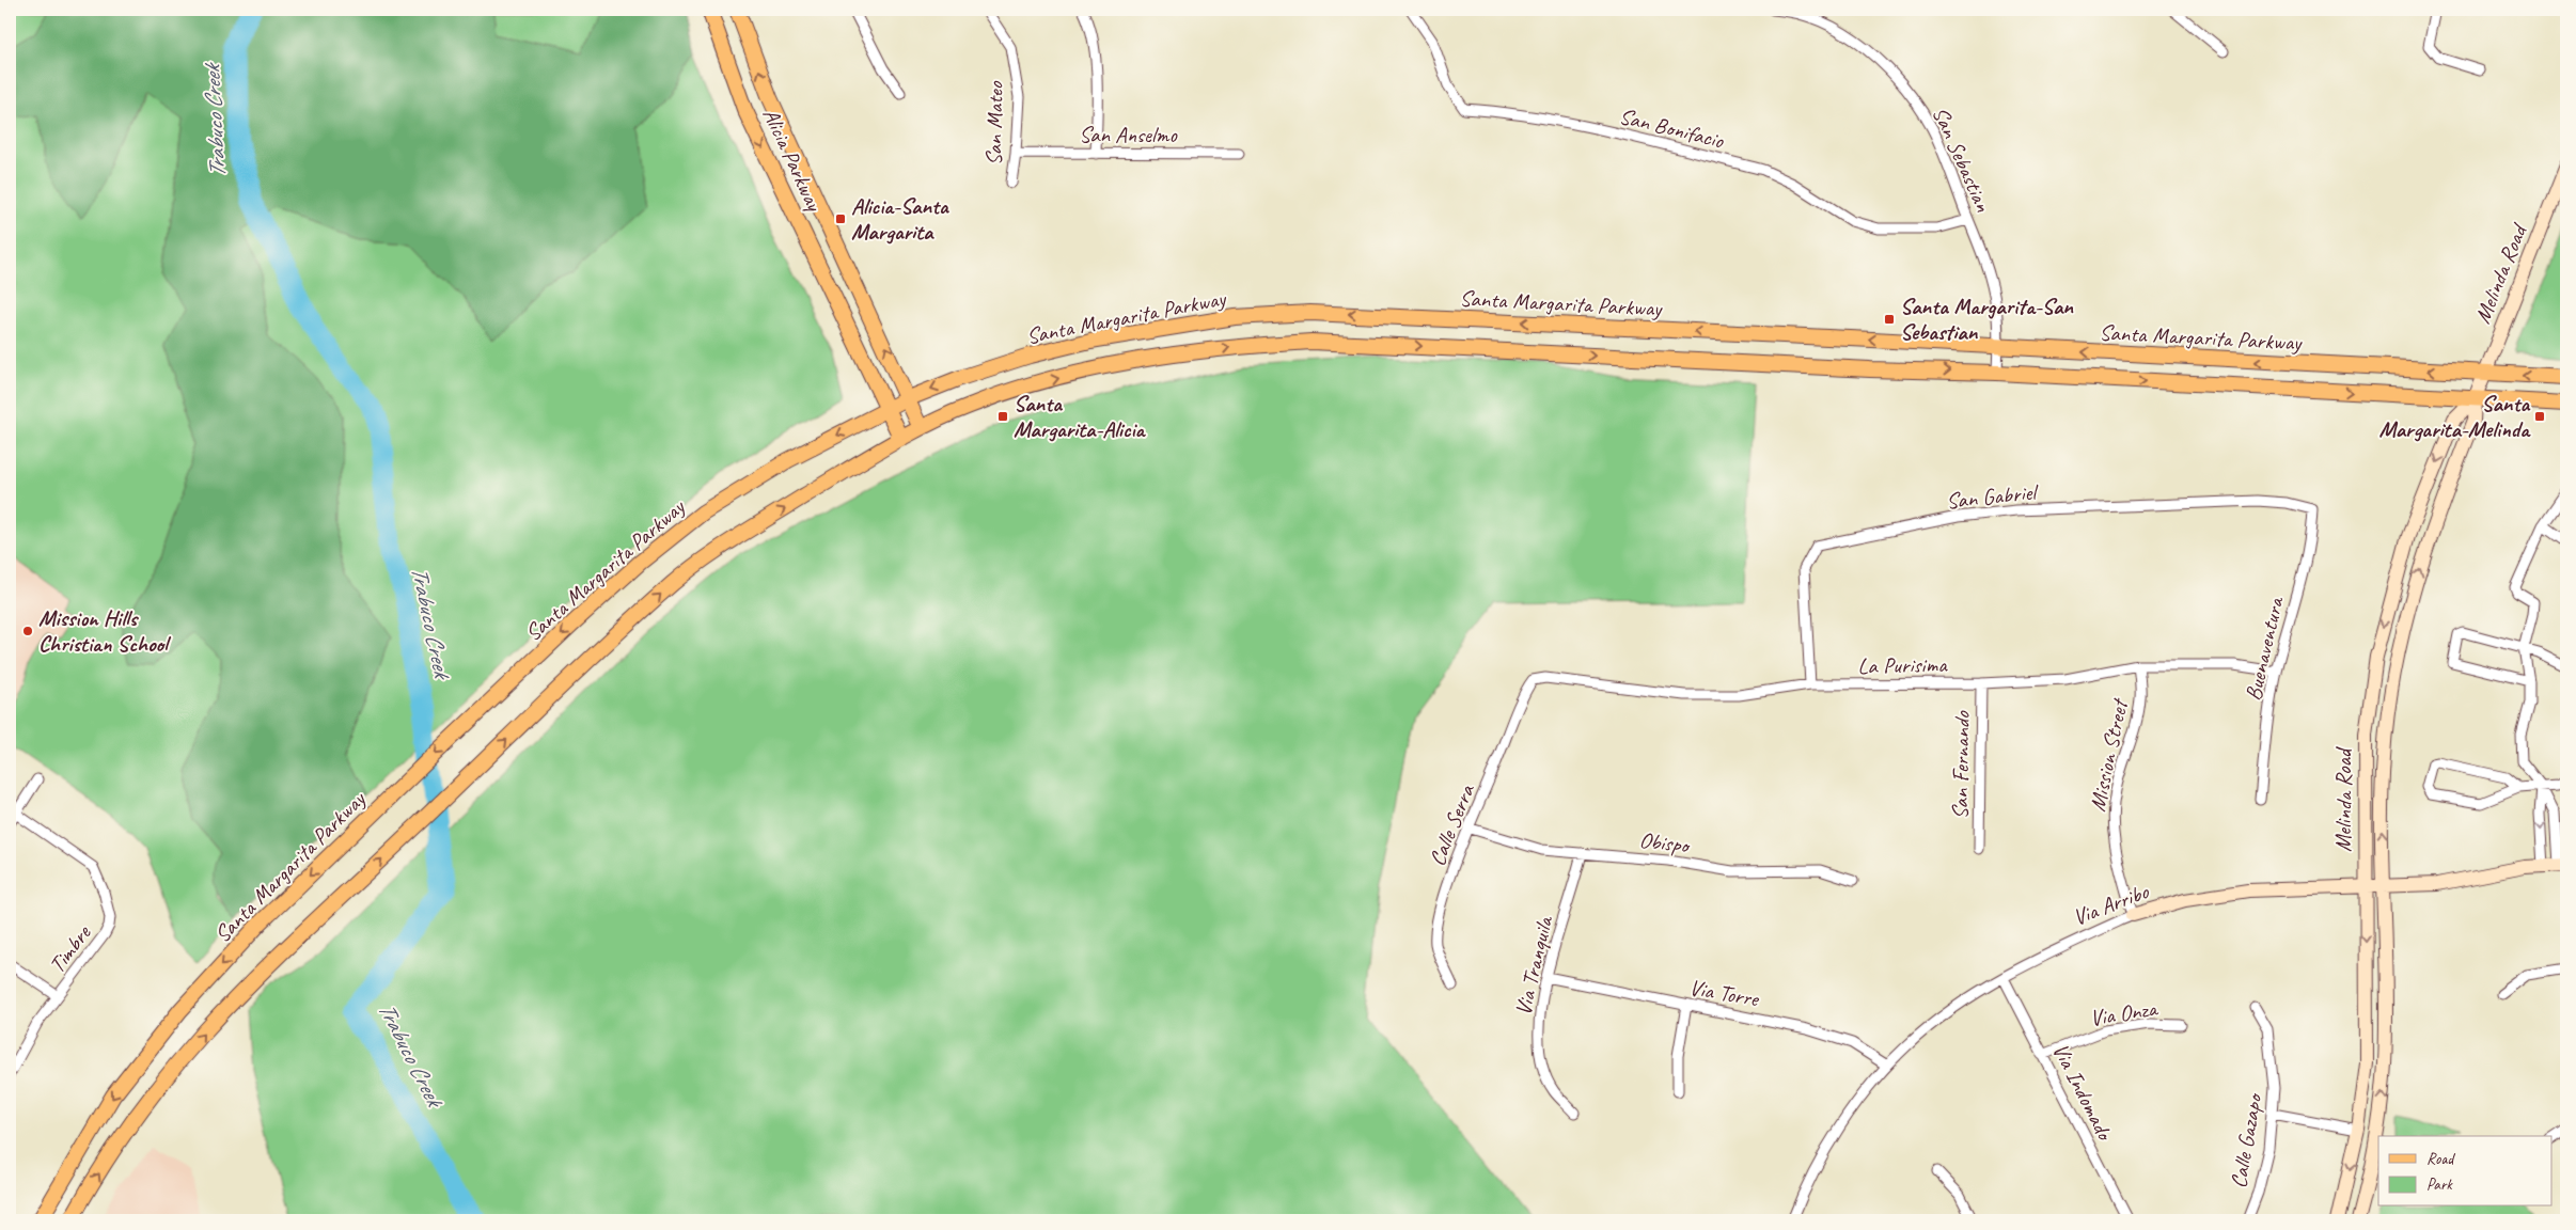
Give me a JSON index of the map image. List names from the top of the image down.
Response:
{
  "streets": {
    "main road": [
      "Alicia Parkway",
      "Melinda Road",
      "Santa Margarita Parkway",
      "Via Arribo"
    ],
    "street": [
      "San Mateo",
      "San Bonifacio",
      "San Anselmo",
      "San Sebastian",
      "San Gabriel",
      "Buenaventura",
      "La Purisima",
      "Mission Street",
      "San Fernando",
      "Calle Serra",
      "Obispo",
      "Timbre",
      "Via Tranquila",
      "Via Torre",
      "Via Onza",
      "Via Indomado",
      "Calle Gazapo"
    ]
  },
  "crossings": [
    ["San Mateo", "San Anselmo"],
    ["San Bonifacio", "San Sebastian"],
    ["Alicia Parkway", "Santa Margarita Parkway"],
    ["San Sebastian", "Santa Margarita Parkway"],
    ["Melinda Road", "Santa Margarita Parkway"],
    ["Melinda Road", "Via Arribo"],
    ["San Gabriel", "Buenaventura"],
    ["San Gabriel", "La Purisima"],
    ["Buenaventura", "La Purisima"],
    ["La Purisima", "Mission Street"],
    ["La Purisima", "San Fernando"],
    ["La Purisima", "Calle Serra"],
    ["Mission Street", "Via Arribo"],
    ["Calle Serra", "Obispo"],
    ["Obispo", "Via Tranquila"],
    ["Via Arribo", "Via Torre"],
    ["Via Arribo", "Via Indomado"],
    ["Via Tranquila", "Via Torre"],
    ["Via Onza", "Via Indomado"]
  ],
  "water": ["Trabuco Creek"],
  "places": {
    "transit": [
      "Alicia-Santa Margarita",
      "Santa Margarita-San Sebastian",
      "Santa Margarita-Alicia",
      "Santa Margarita-Melinda"
    ],
    "other": ["Mission Hills Christian School"]
  },
  "legend": ["Road", "Park"]
}
